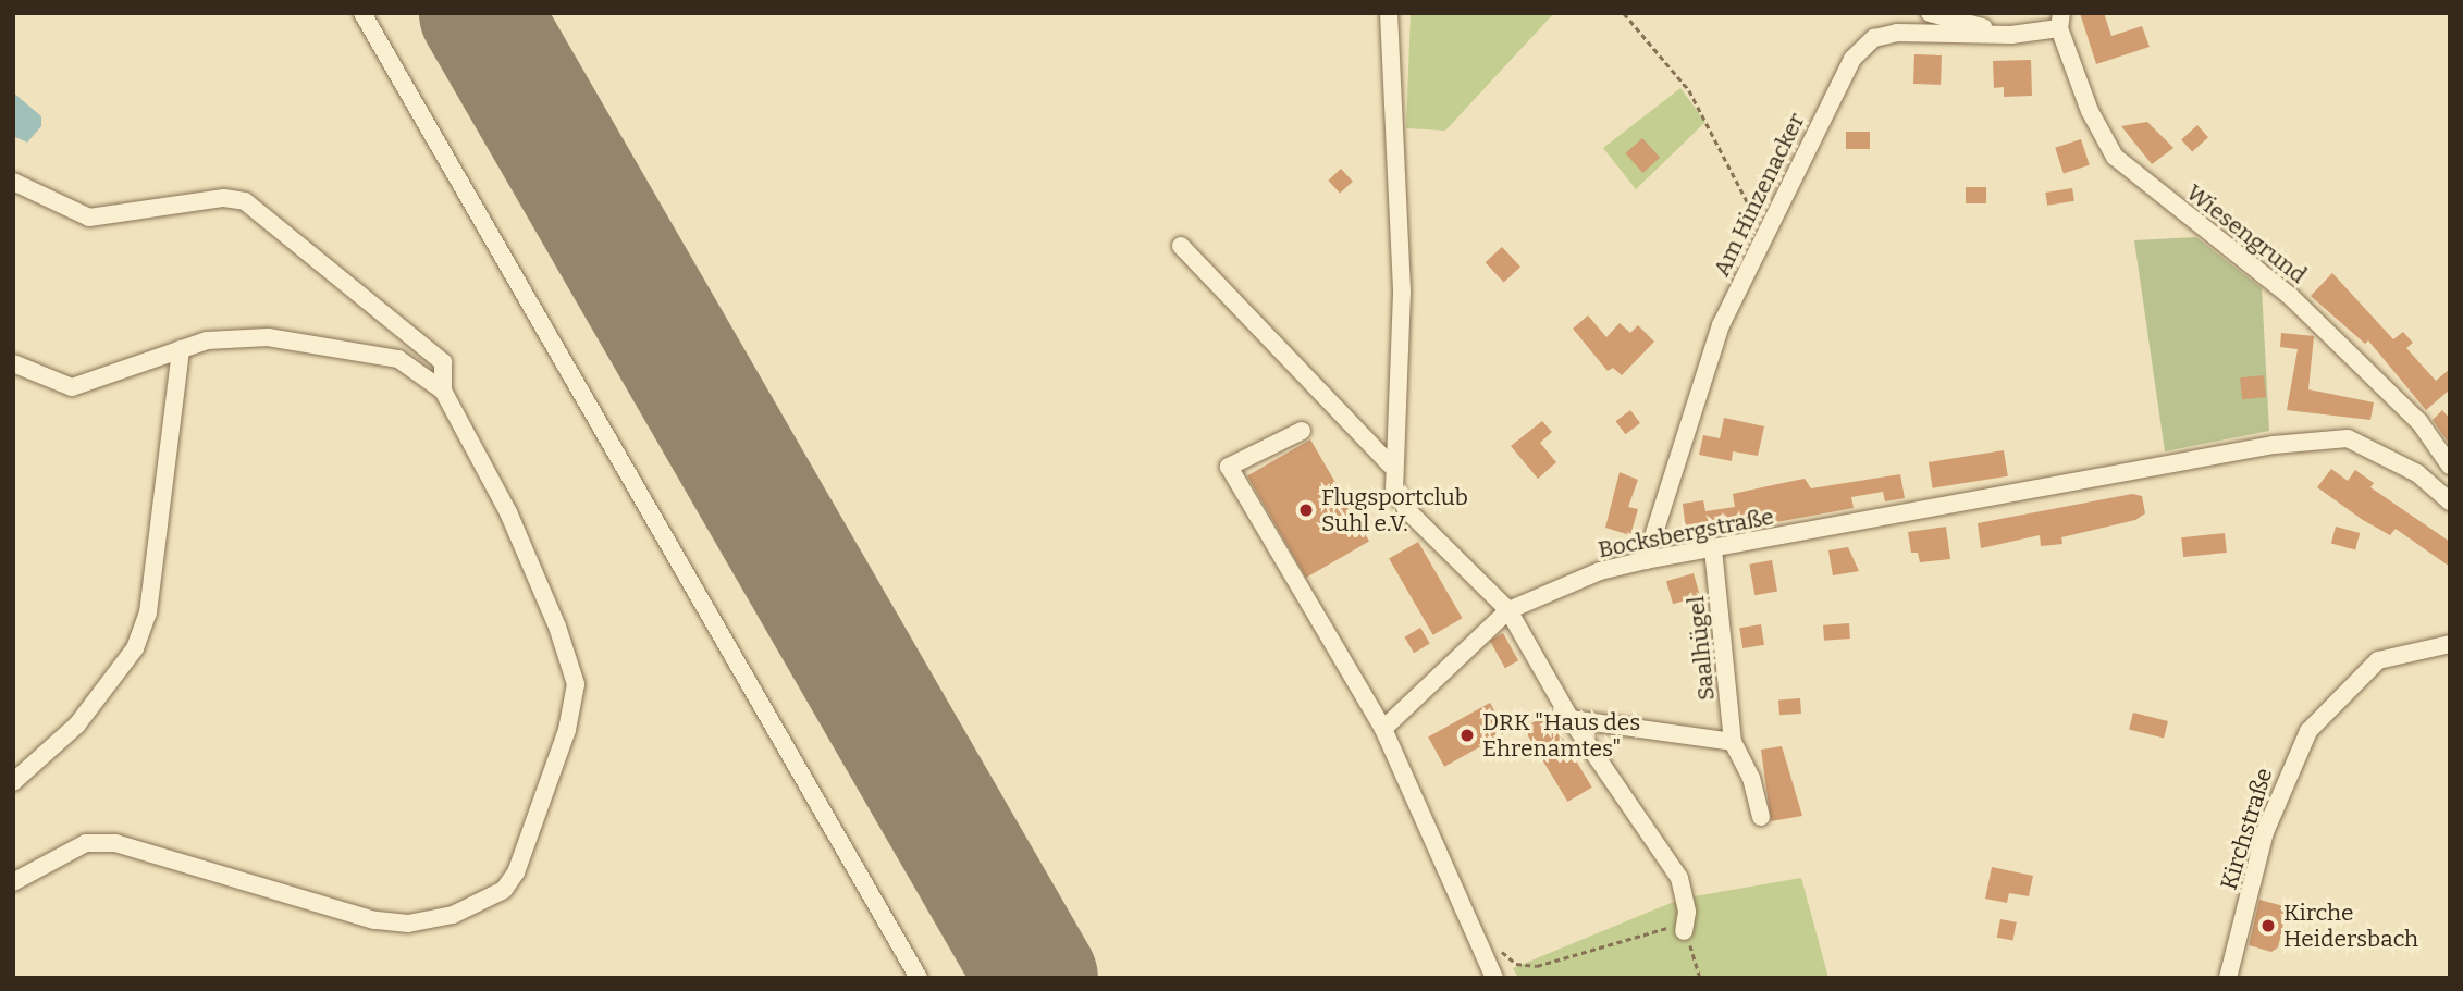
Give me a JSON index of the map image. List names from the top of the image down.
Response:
{
  "streets": {
    "street": [
      "Am Hinzenacker",
      "Wiesengrund",
      "Bocksbergstraße",
      "Saalhügel",
      "Kirchstraße"
    ]
  },
  "crossings": [
    ["Am Hinzenacker", "Wiesengrund"],
    ["Am Hinzenacker", "Bocksbergstraße"],
    ["Bocksbergstraße", "Saalhügel"]
  ],
  "places": ["Flugsportclub Suhl e.V.", "DRK \"Haus des Ehrenamtes\"", "Kirche Heidersbach"]
}
